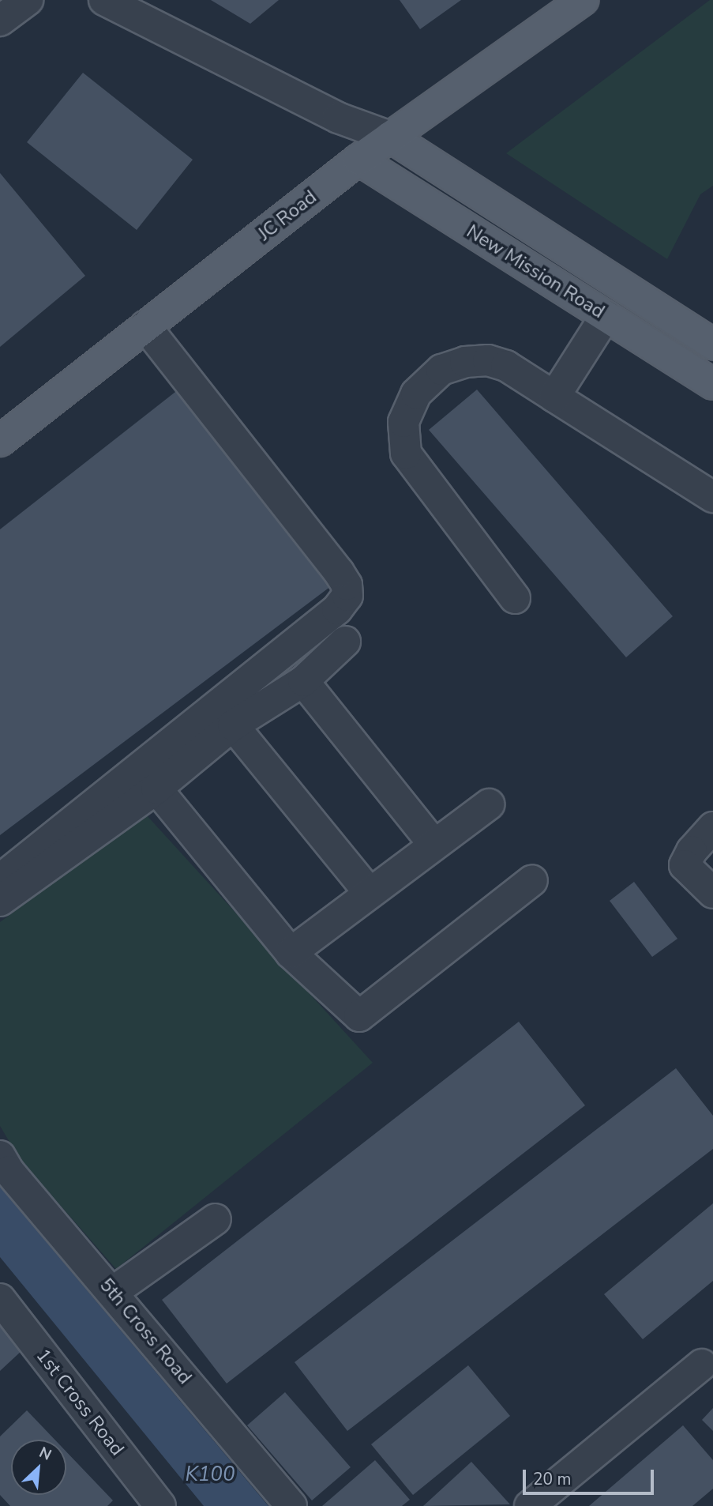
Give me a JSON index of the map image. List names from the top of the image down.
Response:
{
  "streets": {
    "main road": ["JC Road", "New Mission Road"],
    "street": ["5th Cross Road", "1st Cross Road"]
  },
  "crossings": [
    ["JC Road", "New Mission Road"]
  ],
  "water": ["K100"],
  "scale_bar": "20 m",
  "north": "top right"
}
